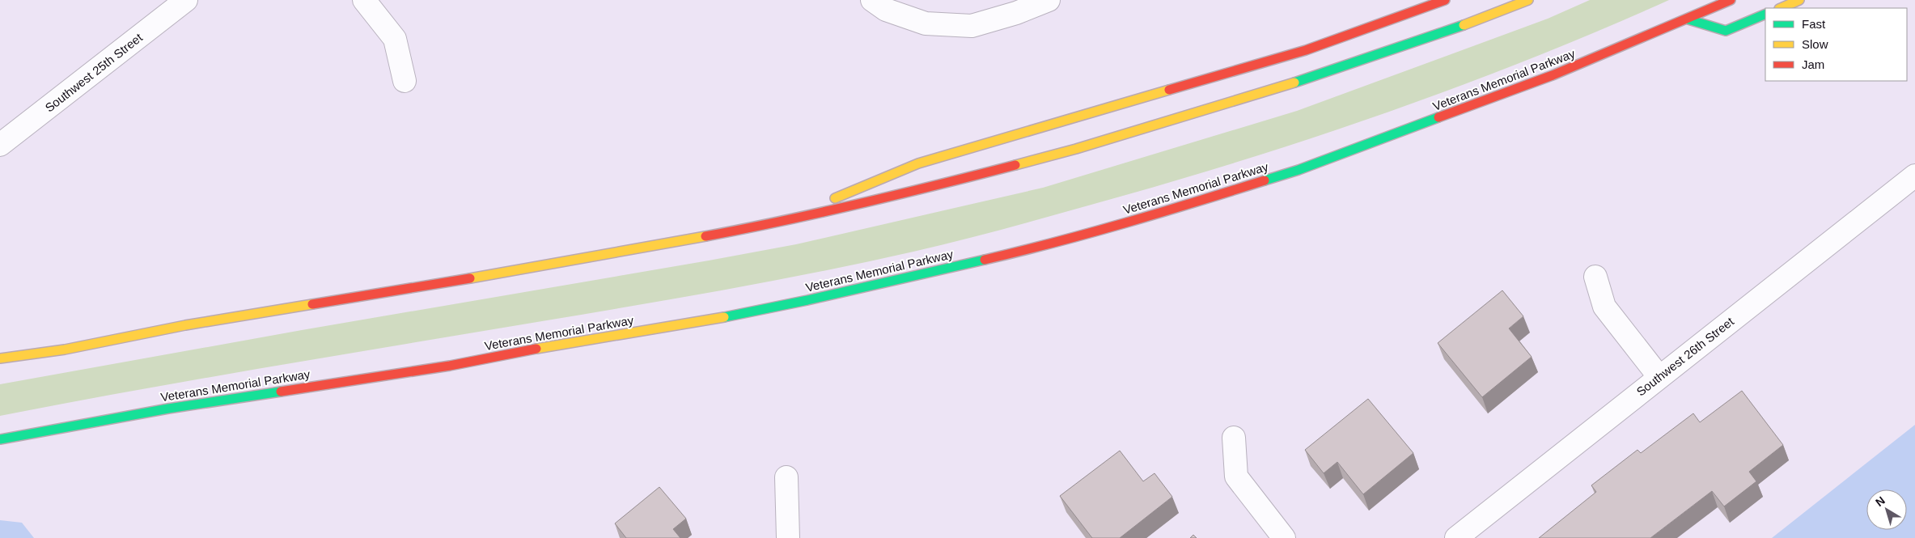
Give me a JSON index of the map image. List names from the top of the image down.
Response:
{
  "streets": {
    "highway": ["Veterans Memorial Parkway"],
    "street": ["Southwest 25th Street", "Southwest 26th Street"]
  },
  "legend": ["Fast", "Slow", "Jam"],
  "north": "top left"
}
